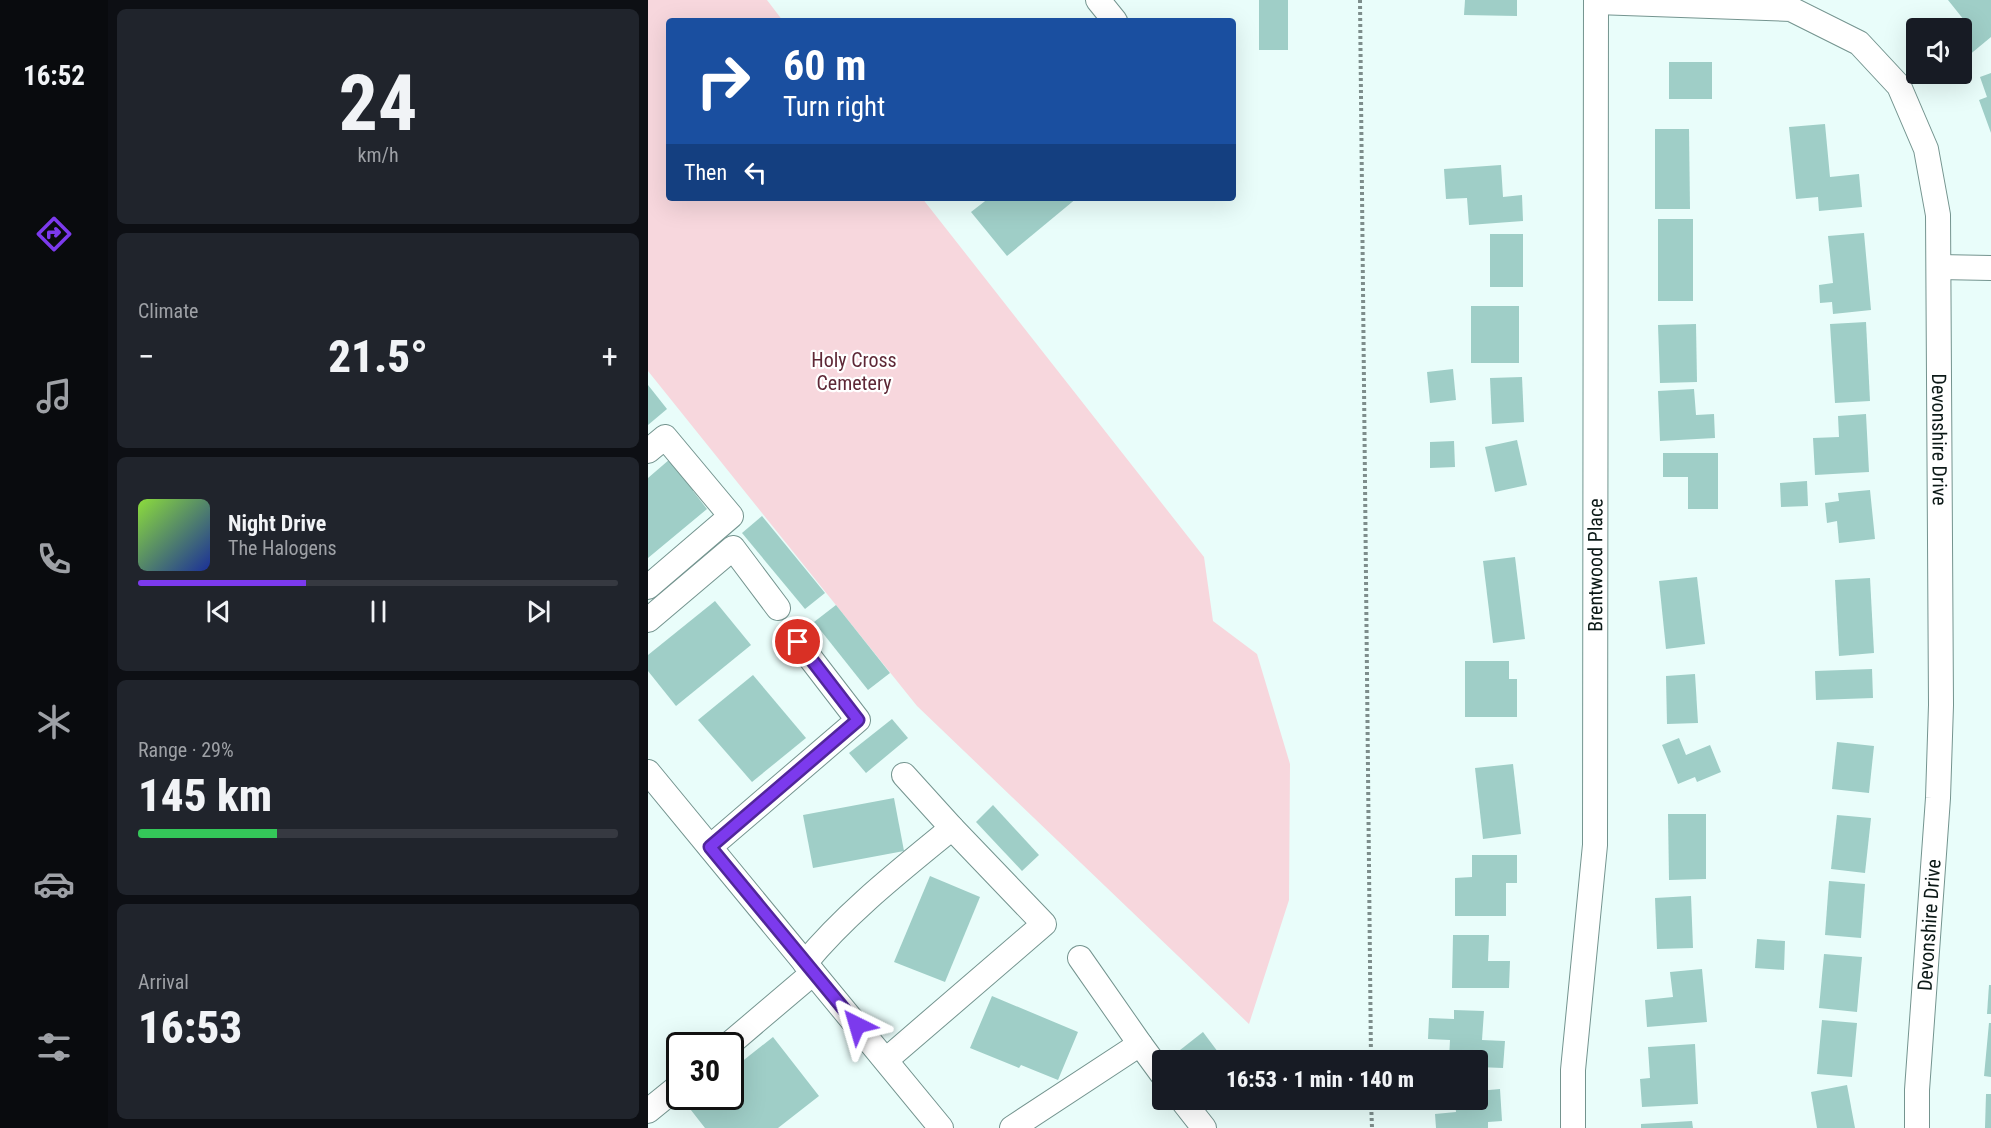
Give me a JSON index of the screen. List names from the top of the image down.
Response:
{
  "streets": {
    "street": ["Devonshire Drive", "Brentwood Place"]
  },
  "crossings": [
    ["Devonshire Drive", "Brentwood Place"]
  ],
  "parks": ["Holy Cross Cemetery"],
  "page": {
    "tabs": "16:52",
    "tile": [
      ["24", "km/h"],
      "Climate",
      ["Range · 29%", "145 km"],
      ["Arrival", "16:53"]
    ],
    "turn": ["60 m", "Turn right"],
    "then": "Then",
    "heat": ["−", "21.5°", "+"],
    "song": ["Night Drive", "The Halogens"],
    "limit": "30",
    "trip": "16:53 · 1 min · 140 m"
  }
}
